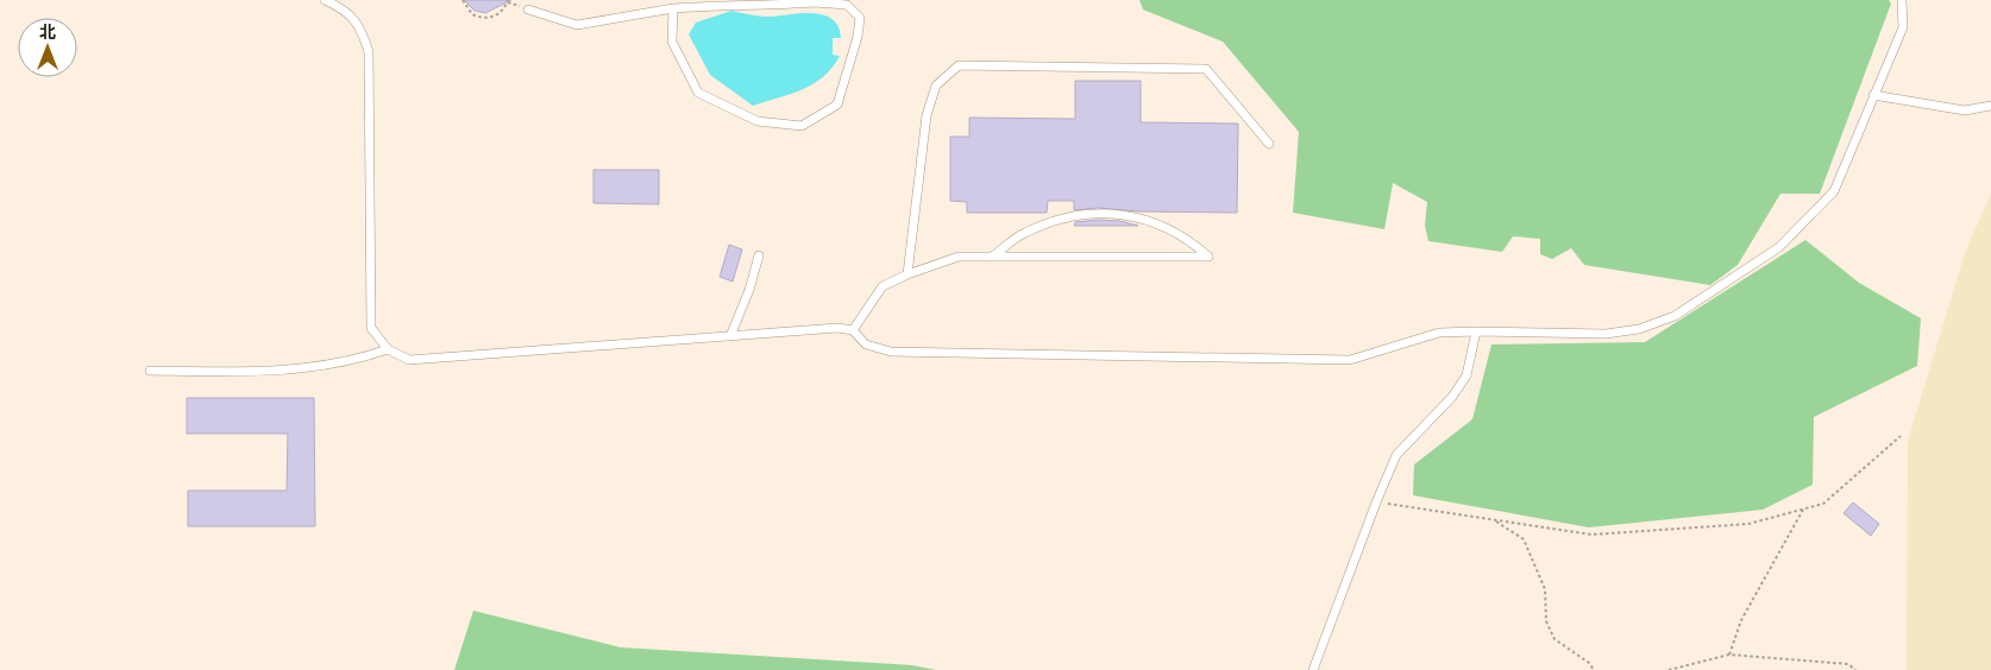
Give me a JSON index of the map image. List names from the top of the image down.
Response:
{
  "north": "top"
}
